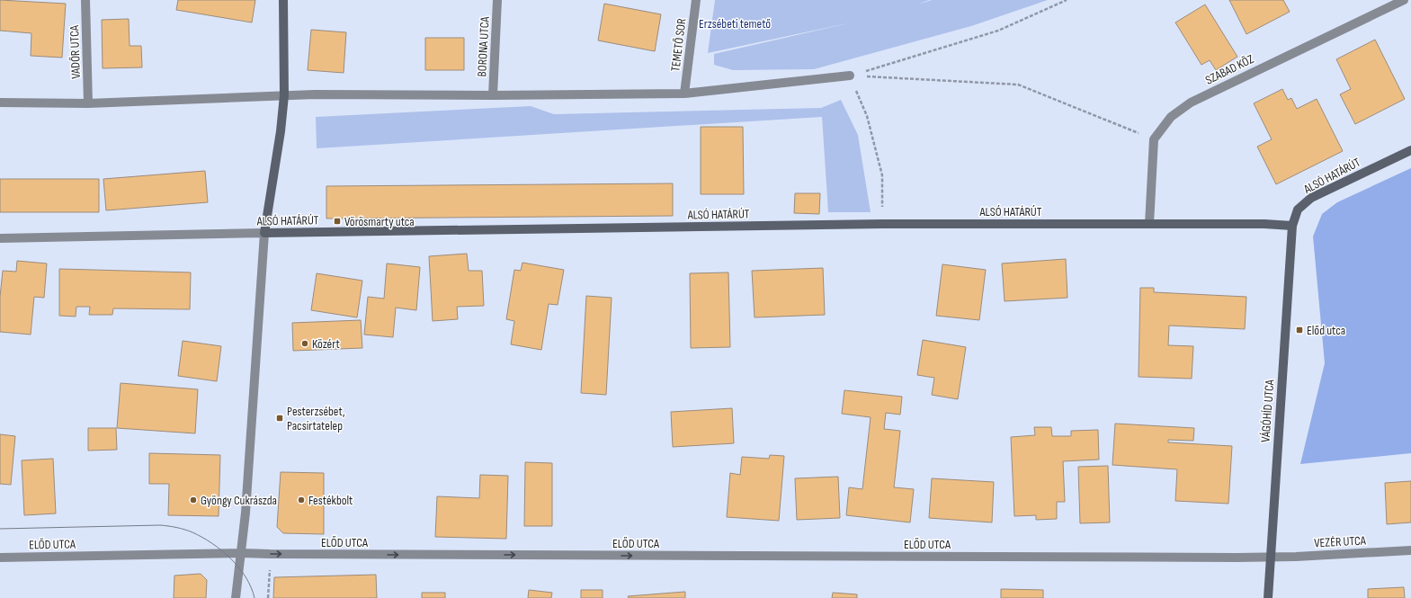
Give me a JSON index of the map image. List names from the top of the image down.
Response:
{
  "streets": {
    "street": [
      "TEMETŐ SOR",
      "BORONA UTCA",
      "VADŐR UTCA",
      "SZABAD KÖZ",
      "ALSÓ HATÁRÚT",
      "VÁGÓHÍD UTCA",
      "VEZÉR UTCA",
      "ELŐD UTCA"
    ]
  },
  "crossings": [
    ["ALSÓ HATÁRÚT", "VÁGÓHÍD UTCA"],
    ["VÁGÓHÍD UTCA", "VEZÉR UTCA"],
    ["VÁGÓHÍD UTCA", "ELŐD UTCA"],
    ["VEZÉR UTCA", "ELŐD UTCA"]
  ],
  "one_way": ["ELŐD UTCA"],
  "parks": ["Erzsébeti temető"],
  "places": {
    "transit": ["Vörösmarty utca", "Előd utca", "Pesterzsébet, Pacsirtatelep"],
    "other": ["Közért", "Gyöngy Cukrászda", "Festékbolt"]
  }
}
